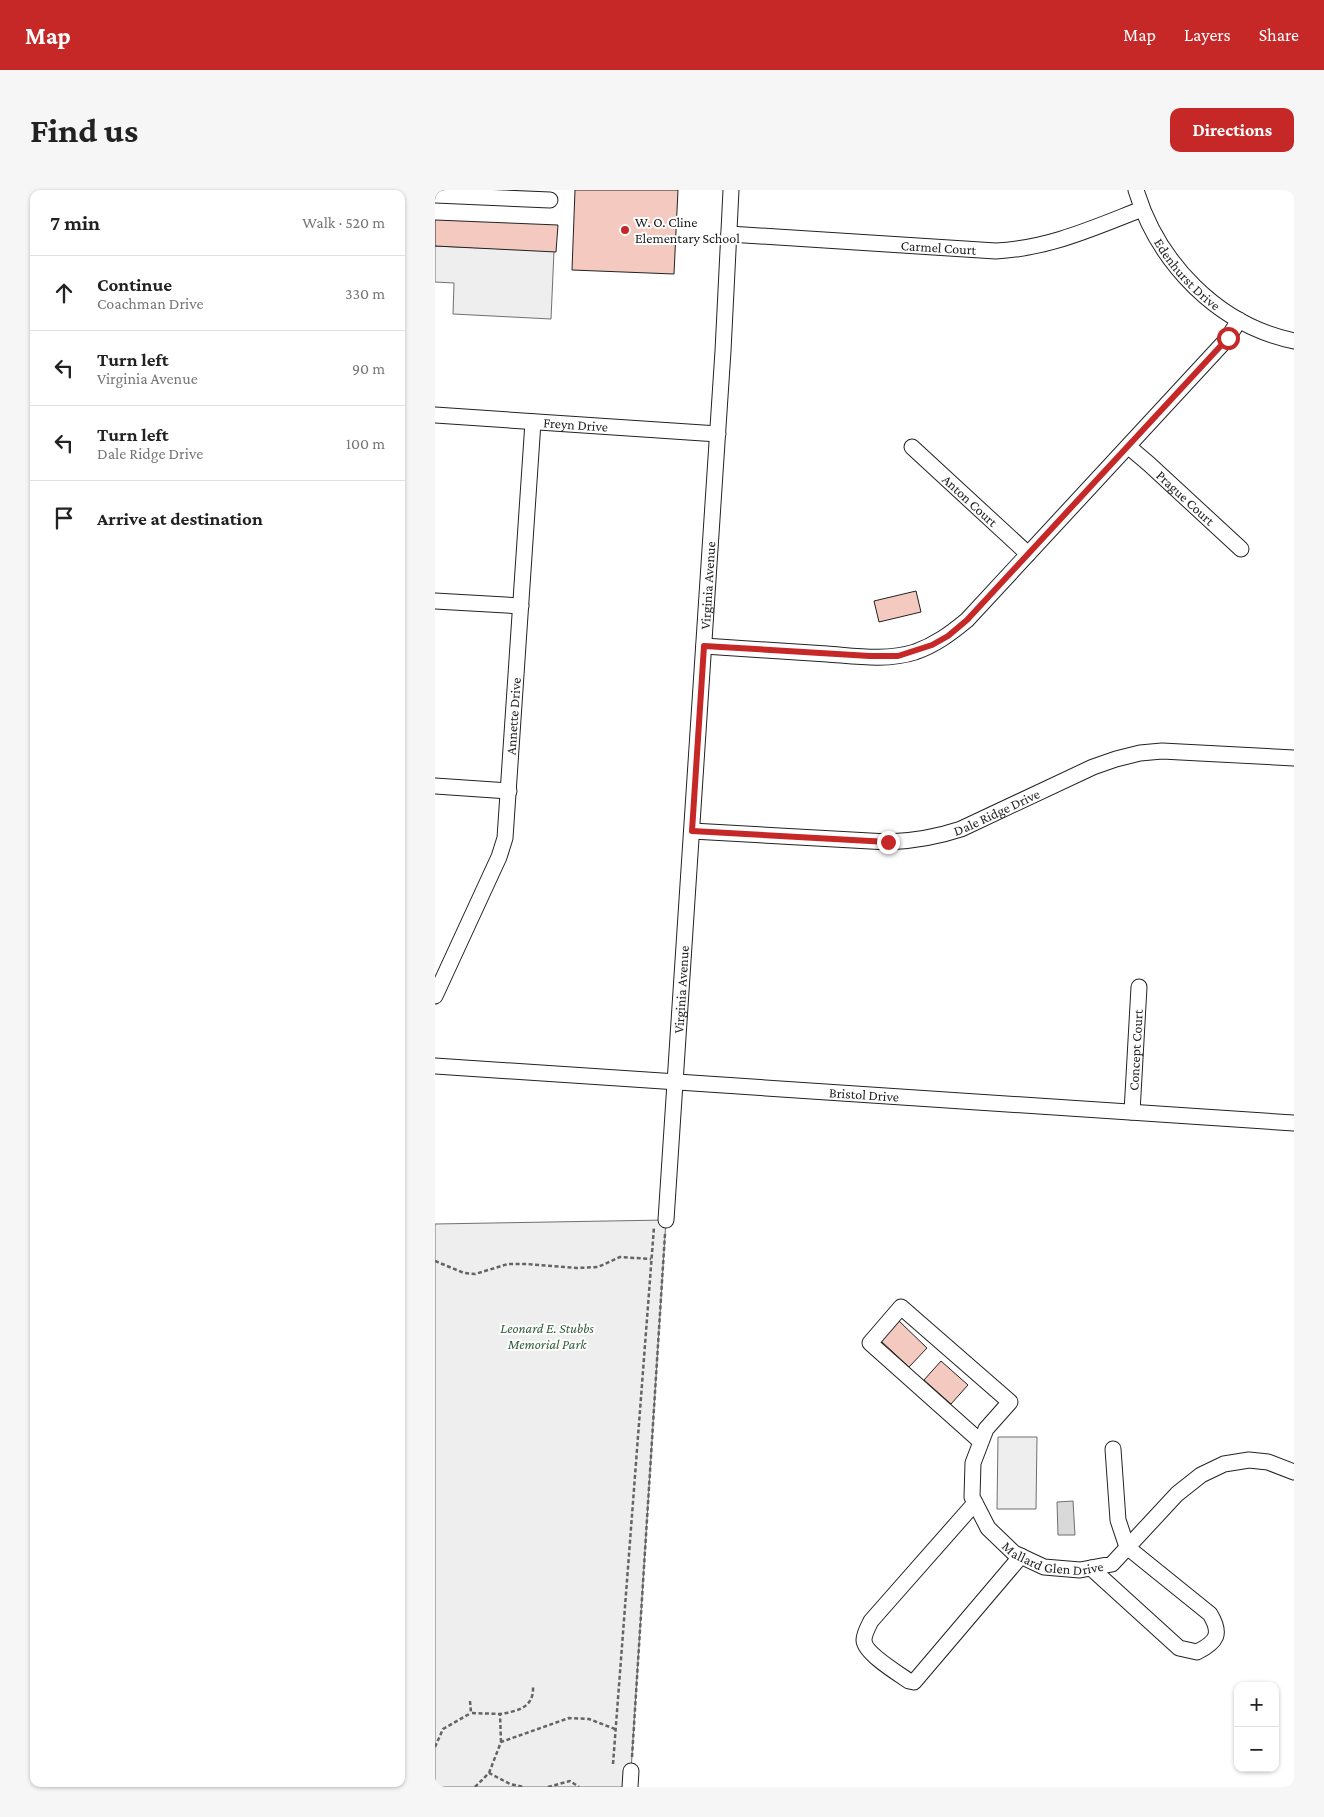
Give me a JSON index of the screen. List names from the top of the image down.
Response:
{
  "streets": {
    "street": [
      "Carmel Court",
      "Edenhurst Drive",
      "Freyn Drive",
      "Prague Court",
      "Anton Court",
      "Virginia Avenue",
      "Annette Drive",
      "Dale Ridge Drive",
      "Concept Court",
      "Bristol Drive",
      "Mallard Glen Drive"
    ]
  },
  "crossings": [
    ["Carmel Court", "Edenhurst Drive"],
    ["Carmel Court", "Virginia Avenue"],
    ["Freyn Drive", "Virginia Avenue"],
    ["Freyn Drive", "Annette Drive"],
    ["Virginia Avenue", "Dale Ridge Drive"],
    ["Virginia Avenue", "Bristol Drive"],
    ["Concept Court", "Bristol Drive"]
  ],
  "parks": ["Leonard E. Stubbs Memorial Park"],
  "places": ["W. O. Cline Elementary School"],
  "page": {
    "header": "Map",
    "nav": ["Map", "Layers", "Share"],
    "buttons": "Directions",
    "title": "Find us",
    "heading": ["7 min", "Walk · 520 m"],
    "list": [
      ["Continue", "Coachman Drive", "330 m"],
      ["Turn left", "Virginia Avenue", "90 m"],
      ["Turn left", "Dale Ridge Drive", "100 m"],
      "Arrive at destination"
    ],
    "map_buttons": ["+", "−"]
  }
}
